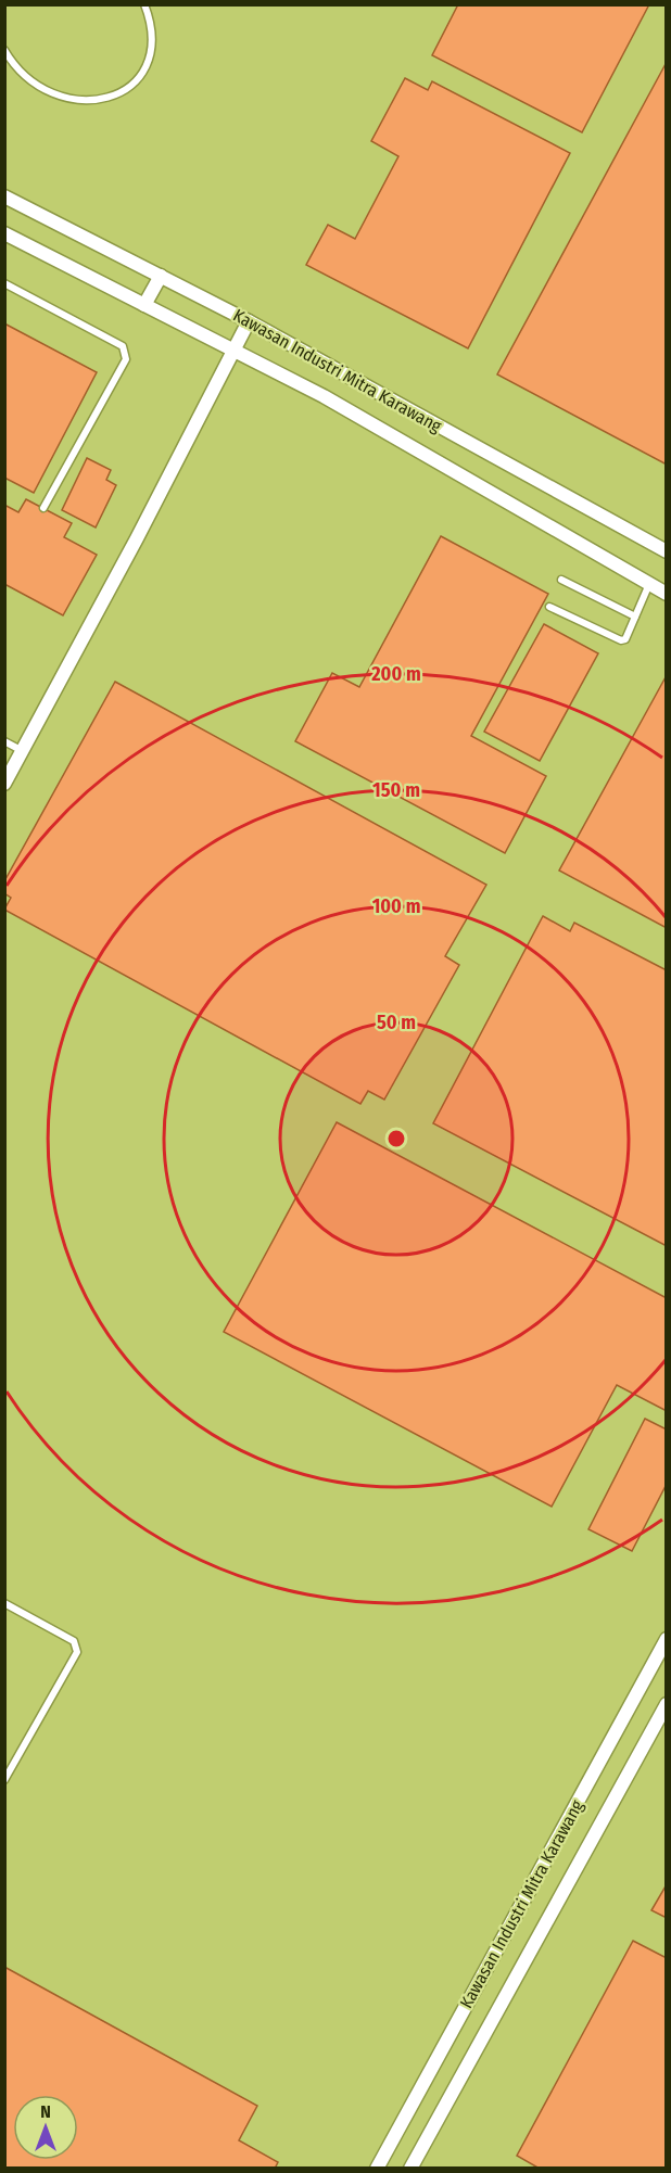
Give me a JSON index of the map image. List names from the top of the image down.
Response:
{
  "streets": {
    "street": ["Kawasan Industri Mitra Karawang"]
  },
  "north": "top",
  "rings": [
    "200 m",
    "150 m",
    "100 m",
    "50 m"
  ]
}
